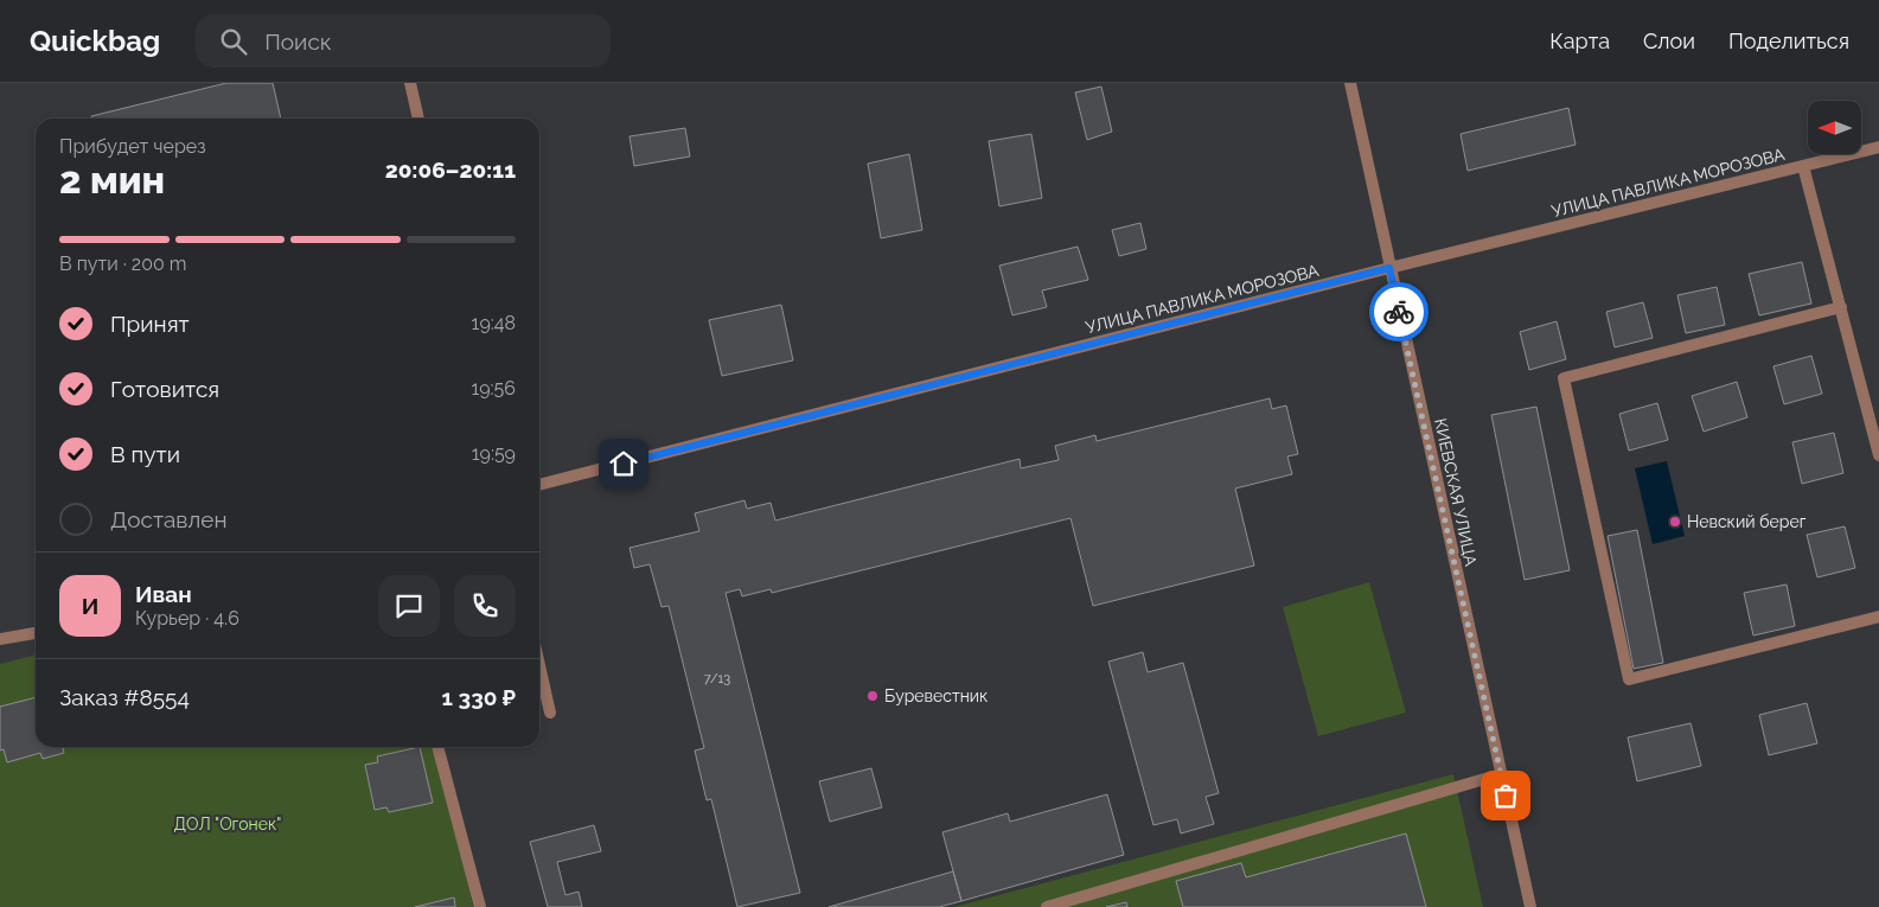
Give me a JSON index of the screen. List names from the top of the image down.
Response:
{
  "streets": {
    "street": ["УЛИЦА ПАВЛИКА МОРОЗОВА", "КИЕВСКАЯ УЛИЦА"]
  },
  "crossings": [
    ["УЛИЦА ПАВЛИКА МОРОЗОВА", "КИЕВСКАЯ УЛИЦА"]
  ],
  "parks": ["ДОЛ \"Огонек\""],
  "places": ["Невский берег", "Буревестник"],
  "house_numbers": ["7/13"],
  "north": "left",
  "page": {
    "header": "Quickbag",
    "search": "Поиск",
    "nav": ["Карта", "Слои", "Поделиться"],
    "heading": ["2 мин", "Прибудет через", "20:06–20:11"],
    "panel": [
      "Иван",
      "Курьер · 4.6",
      "Заказ #8554",
      "1 330 ₽"
    ],
    "bar": "В пути · 200 m",
    "list": [
      ["Принят", "19:48"],
      ["Готовится", "19:56"],
      ["В пути", "19:59"],
      "Доставлен"
    ],
    "round": "И"
  }
}
